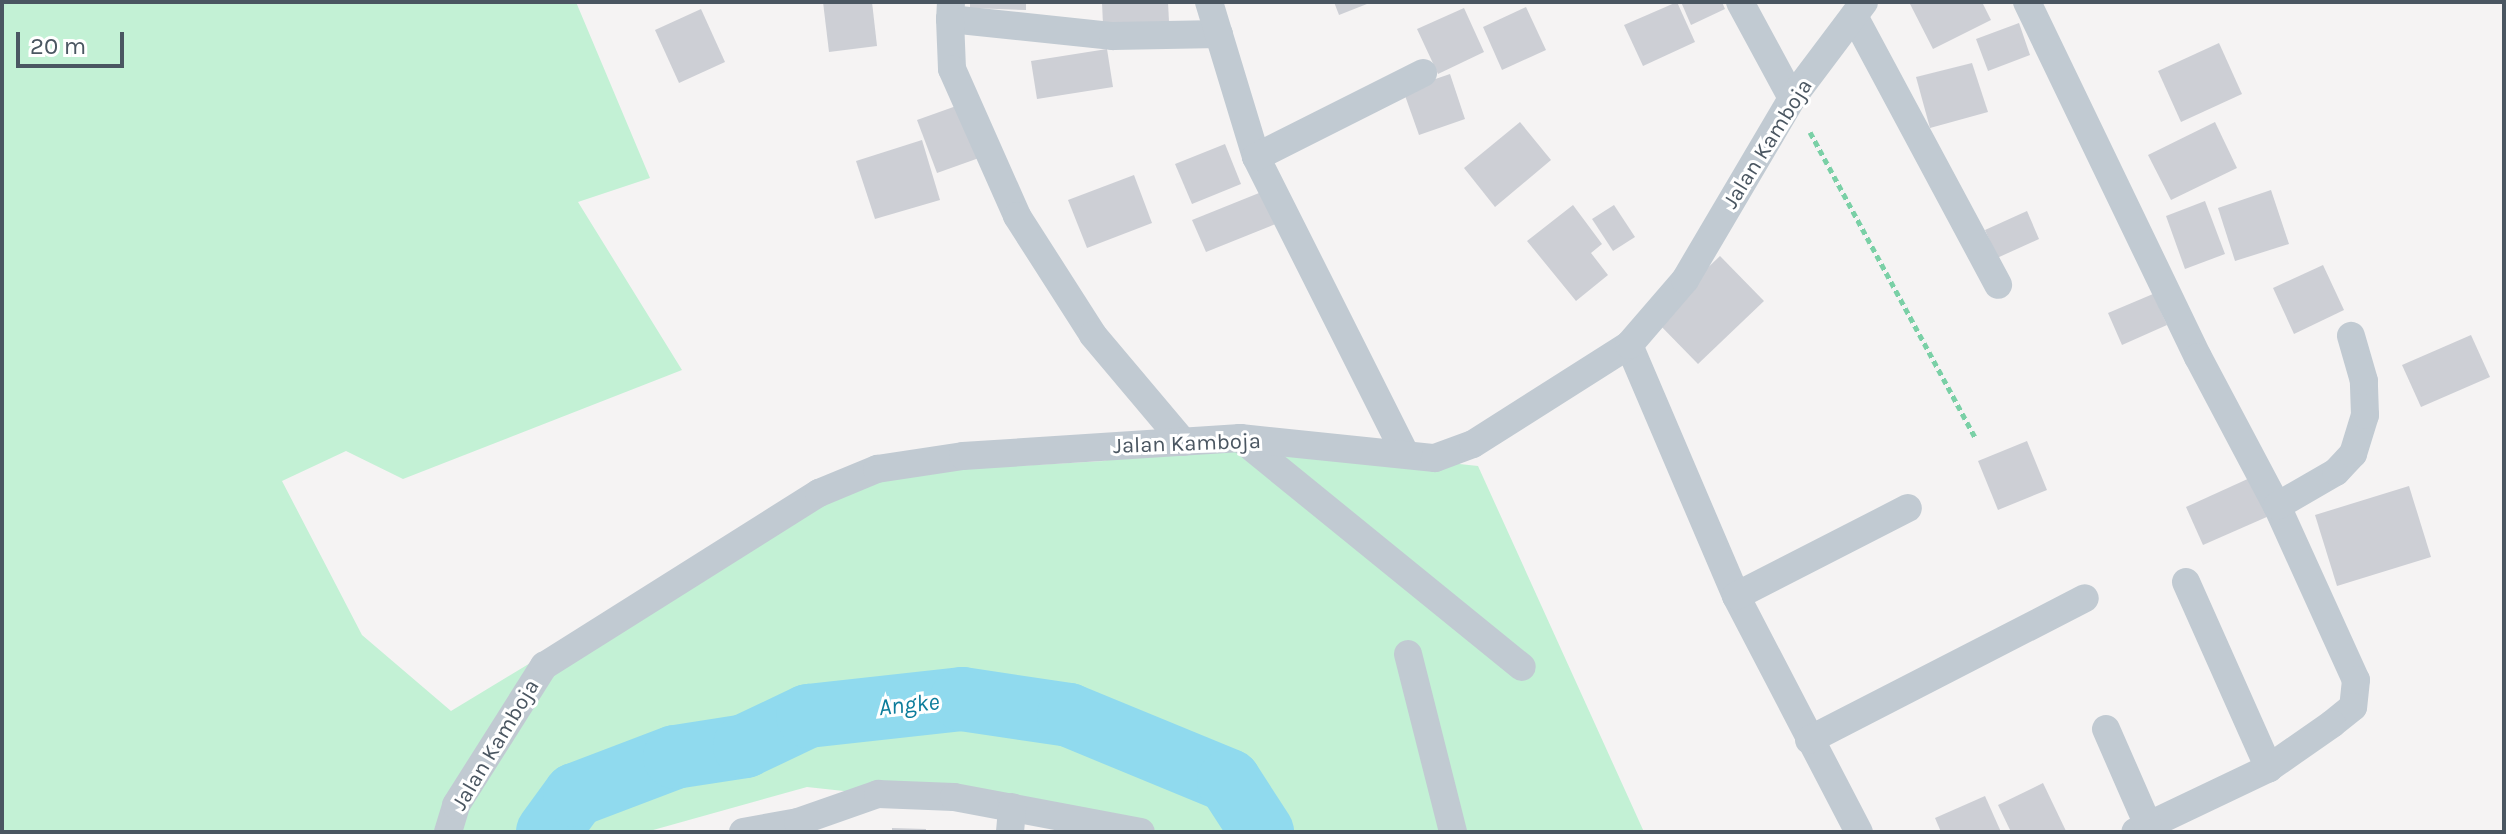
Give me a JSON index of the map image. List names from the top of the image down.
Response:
{
  "streets": {
    "street": ["Jalan Kamboja"]
  },
  "water": ["Angke"],
  "scale_bar": "20 m"
}
